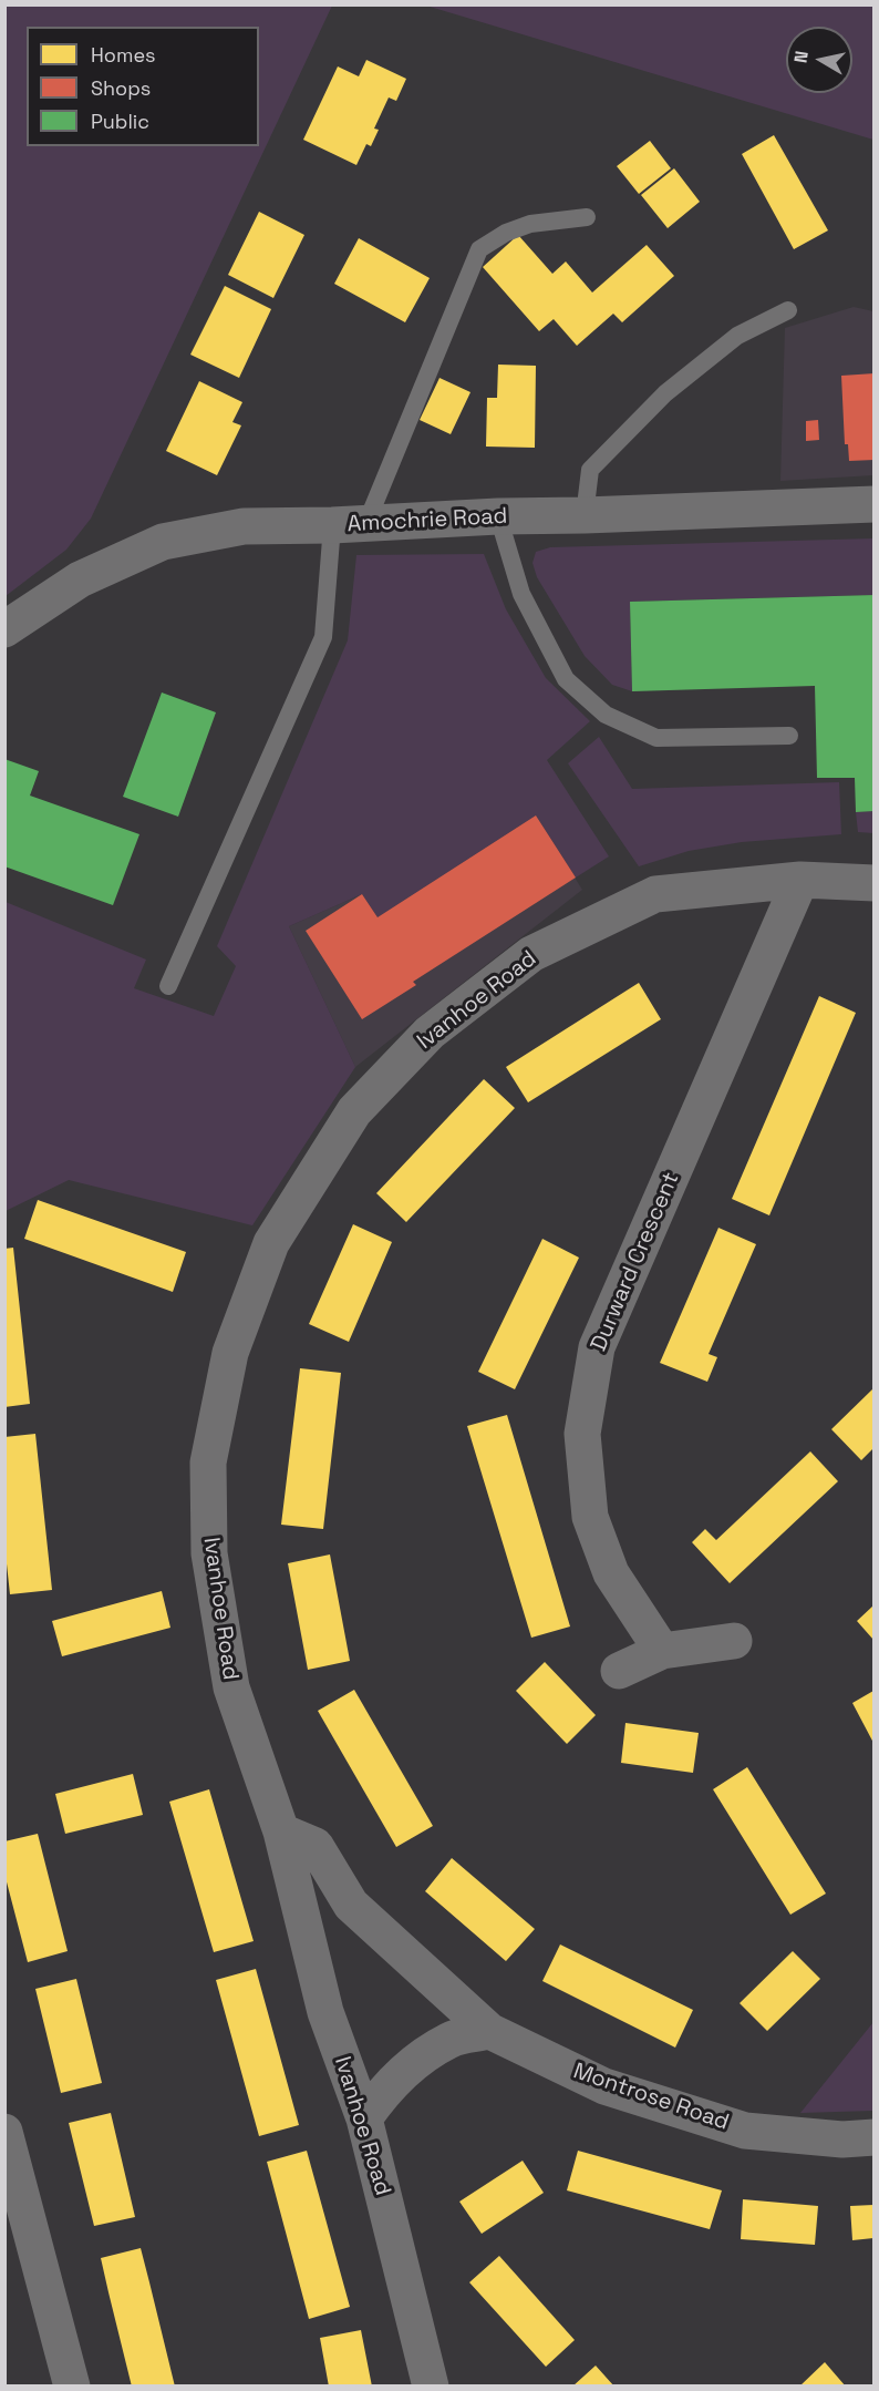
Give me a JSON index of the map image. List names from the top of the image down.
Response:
{
  "streets": {
    "street": [
      "Amochrie Road",
      "Ivanhoe Road",
      "Durward Crescent",
      "Montrose Road"
    ]
  },
  "crossings": [
    ["Ivanhoe Road", "Durward Crescent"],
    ["Ivanhoe Road", "Montrose Road"]
  ],
  "legend": ["Homes", "Shops", "Public"],
  "north": "left"
}
